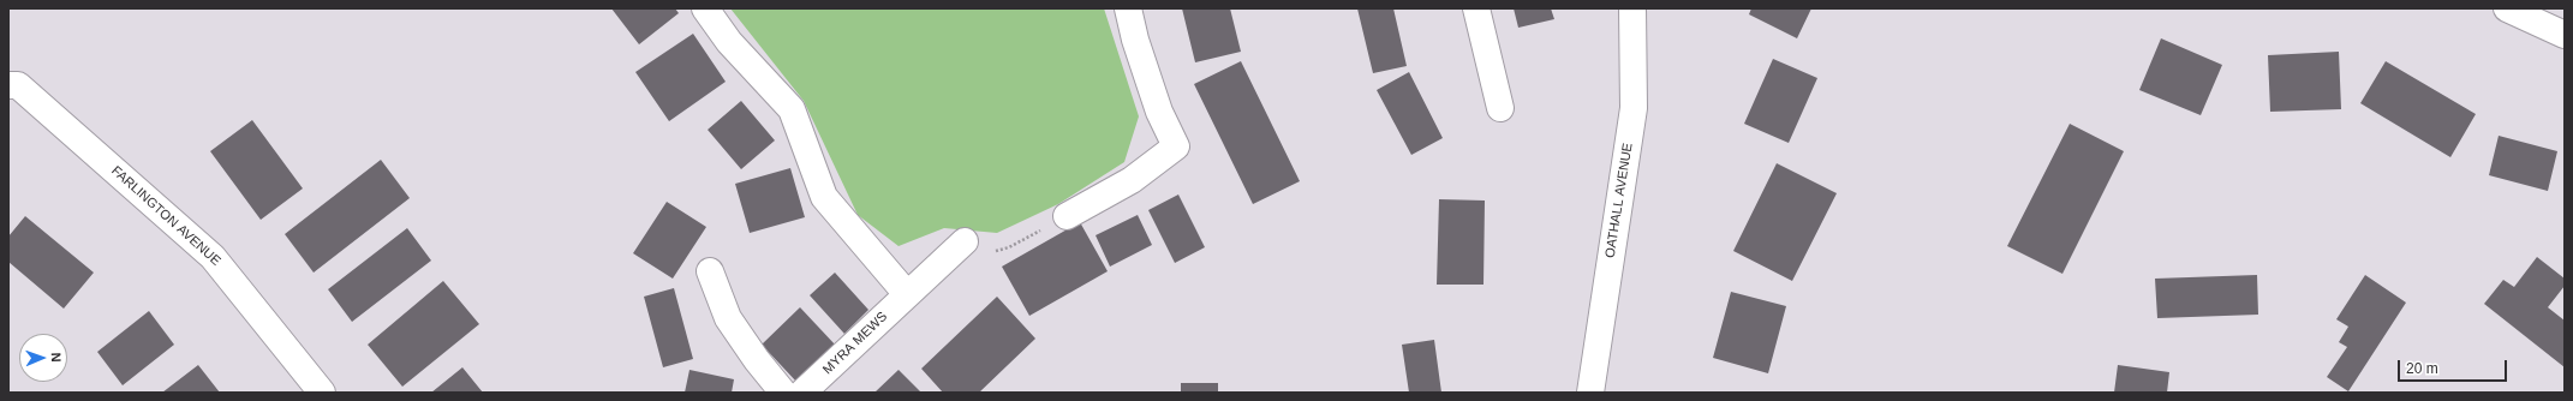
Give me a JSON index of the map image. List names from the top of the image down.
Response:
{
  "streets": {
    "street": ["OATHALL AVENUE", "FARLINGTON AVENUE", "MYRA MEWS"]
  },
  "scale_bar": "20 m",
  "north": "right"
}
